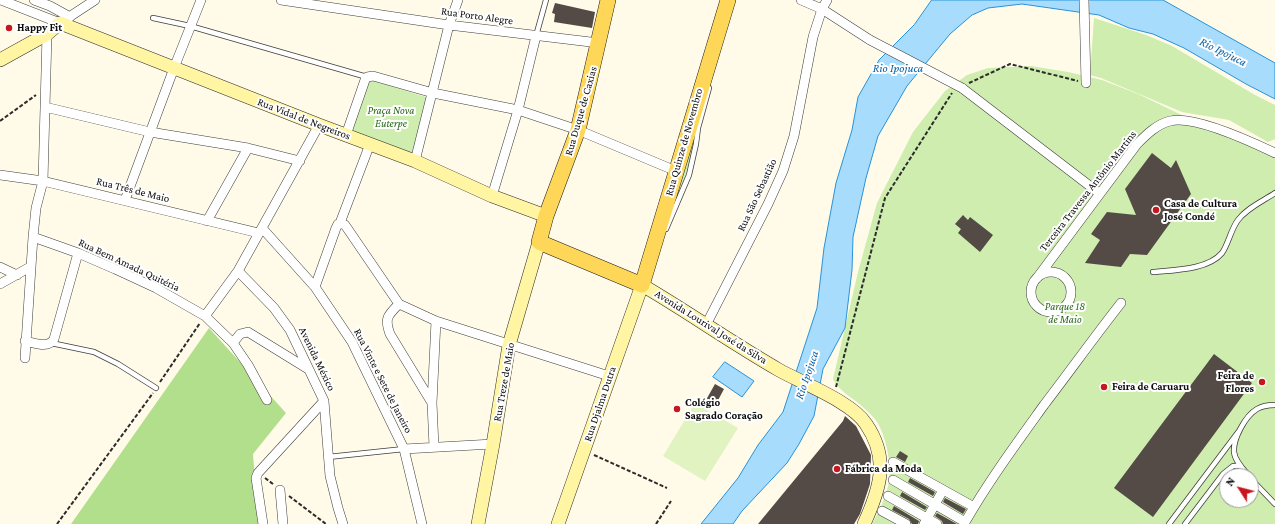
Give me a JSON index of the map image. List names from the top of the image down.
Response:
{
  "streets": {
    "main road": ["Rua Duque de Caxias", "Rua Quinze de Novembro"],
    "street": [
      "Rua Porto Alegre",
      "Rua Vidal de Negreiros",
      "Rua Três de Maio",
      "Terceira Travessa Antônio Martins",
      "Rua São Sebastião",
      "Rua Bem Amada Quitéria",
      "Avenida Lourival José da Silva",
      "Avenida México",
      "Rua Vinte e Sete de Janeiro",
      "Rua Treze de Maio",
      "Rua Djalma Dutra"
    ]
  },
  "crossings": [
    ["Rua Porto Alegre", "Rua Duque de Caxias"],
    ["Rua Duque de Caxias", "Rua Vidal de Negreiros"],
    ["Rua Duque de Caxias", "Rua Treze de Maio"],
    ["Rua Quinze de Novembro", "Avenida Lourival José da Silva"],
    ["Rua Quinze de Novembro", "Rua Djalma Dutra"],
    ["Rua Três de Maio", "Rua Vinte e Sete de Janeiro"],
    ["Rua São Sebastião", "Avenida Lourival José da Silva"],
    ["Avenida Lourival José da Silva", "Rua Djalma Dutra"]
  ],
  "water": ["Rio Ipojuca"],
  "parks": ["Praça Nova Euterpe", "Parque 18 de Maio"],
  "places": [
    "Happy Fit",
    "Casa de Cultura José Condé",
    "Feira de Flores",
    "Feira de Caruaru",
    "Colégio Sagrado Coração",
    "Fábrica da Moda"
  ],
  "north": "top left"
}
